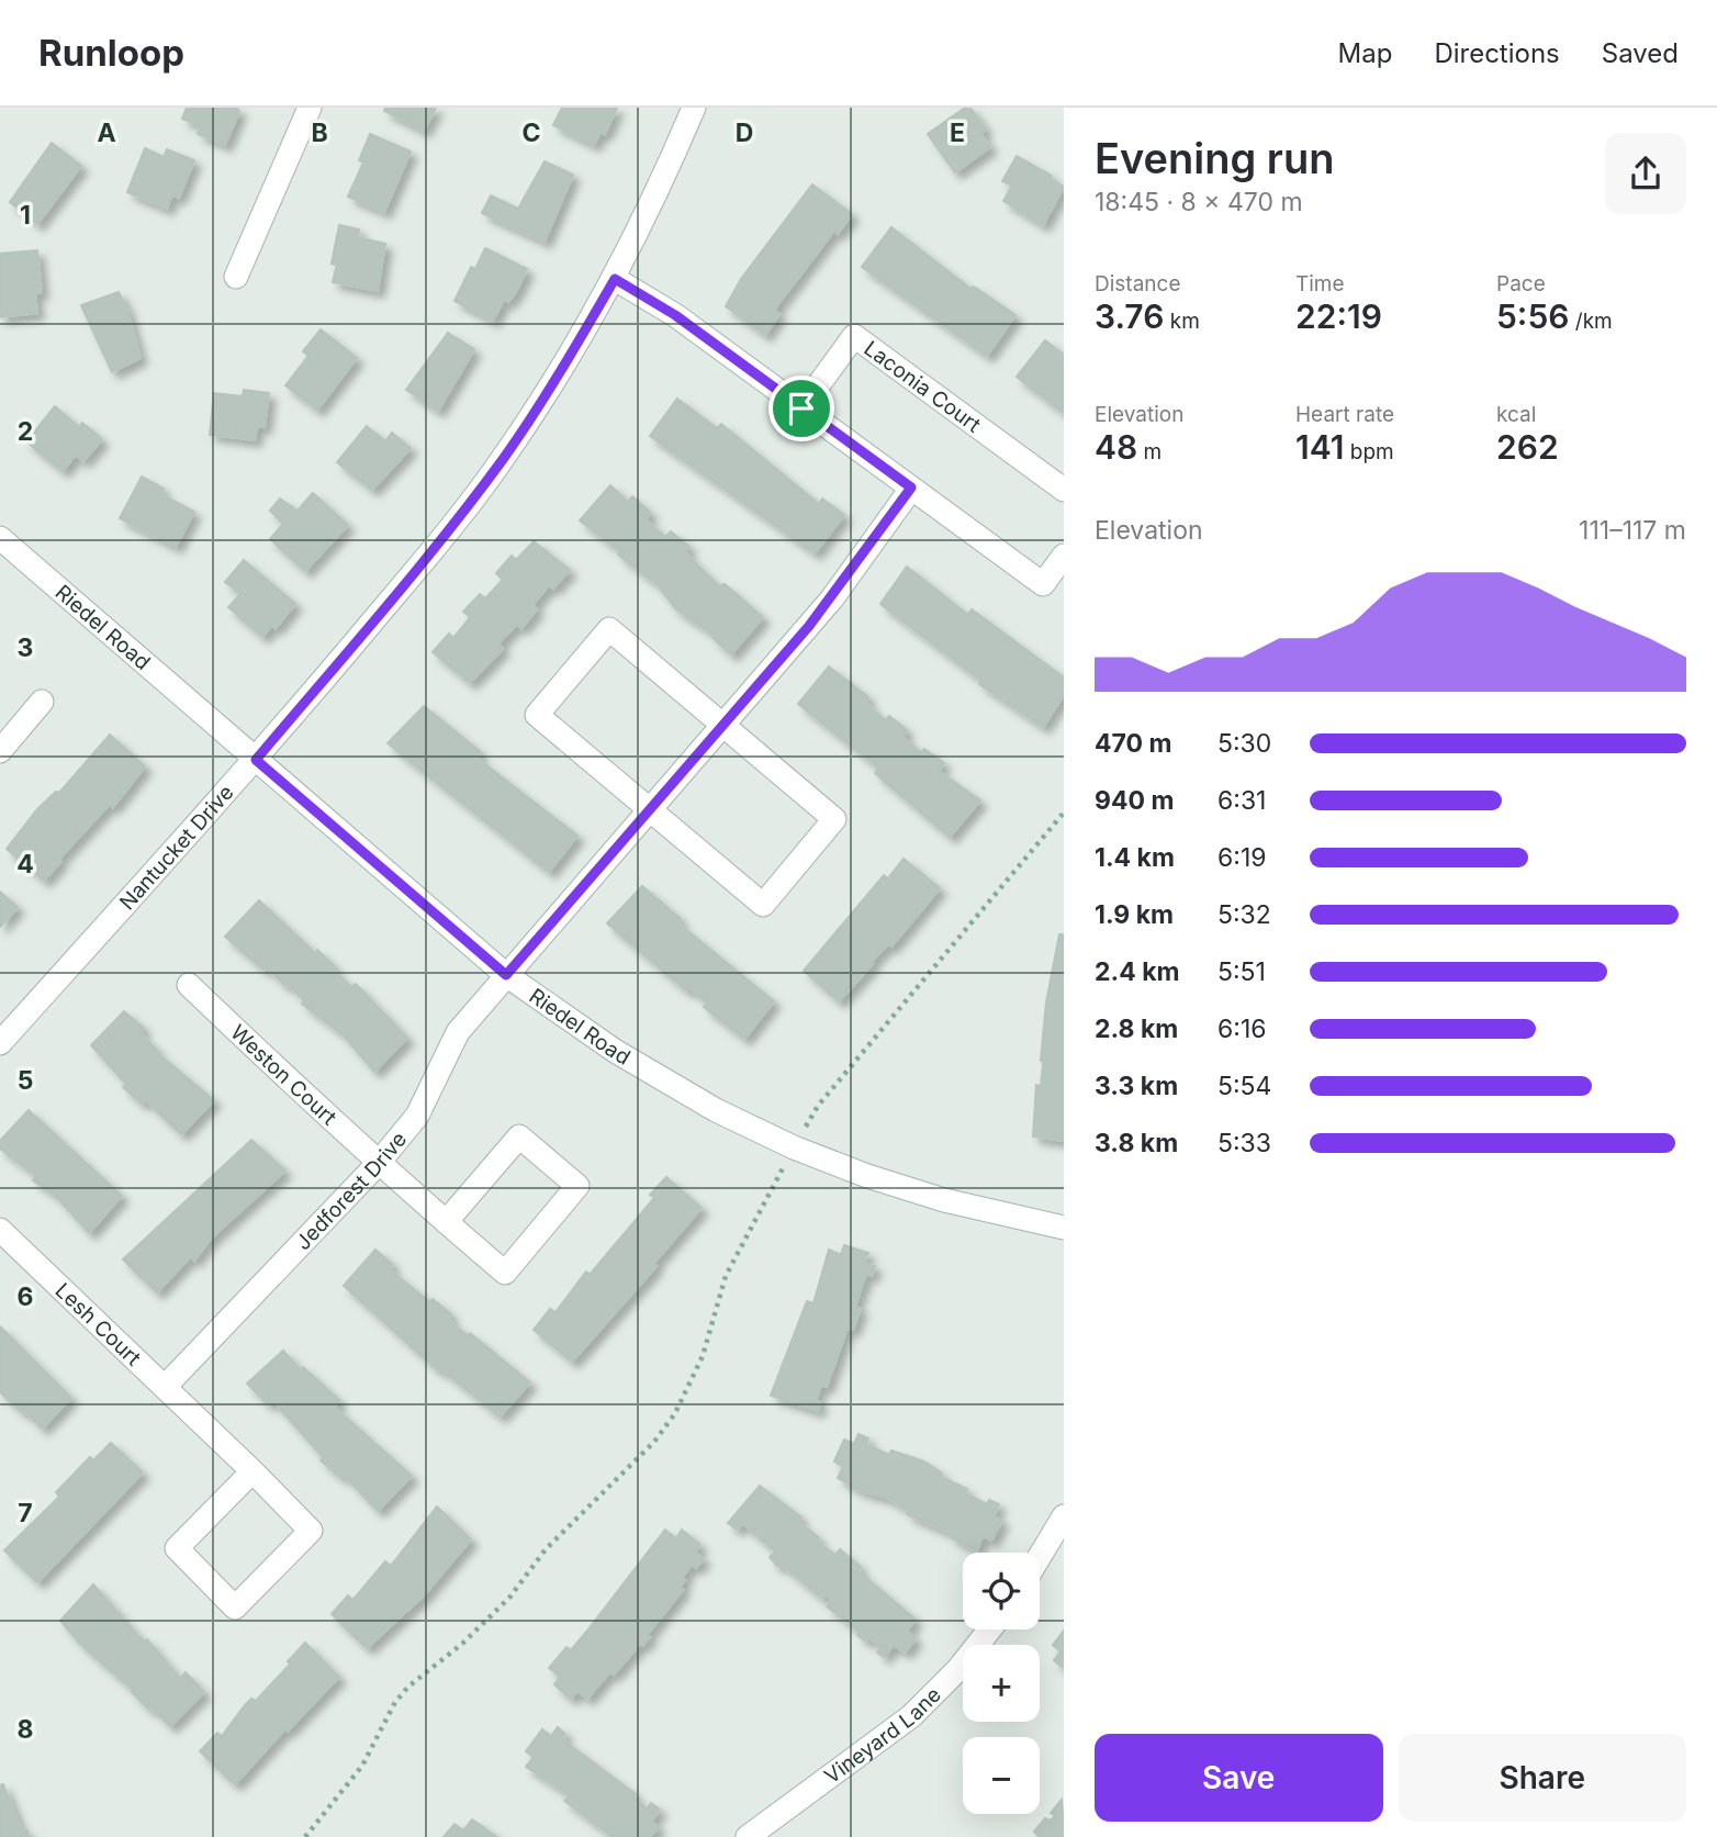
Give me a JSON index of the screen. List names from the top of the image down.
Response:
{
  "streets": {
    "street": [
      "Laconia Court",
      "Riedel Road",
      "Nantucket Drive",
      "Weston Court",
      "Jedforest Drive",
      "Lesh Court",
      "Vineyard Lane"
    ]
  },
  "crossings": [
    ["Riedel Road", "Nantucket Drive"],
    ["Riedel Road", "Jedforest Drive"],
    ["Weston Court", "Jedforest Drive"],
    ["Jedforest Drive", "Lesh Court"]
  ],
  "page": {
    "header": "Runloop",
    "nav": ["Map", "Directions", "Saved"],
    "heading": ["Evening run", "18:45 · 8 × 470 m"],
    "stats": [
      ["Distance", "3.76 km"],
      ["Time", "22:19"],
      ["Pace", "5:56 /km"],
      ["Elevation", "48 m"],
      ["Heart rate", "141 bpm"],
      ["kcal", "262"]
    ],
    "chart": ["Elevation", "111–117 m"],
    "list": [
      {
        "name": "470 m",
        "note": "5:30"
      },
      {
        "name": "940 m",
        "note": "6:31"
      },
      {
        "name": "1.4 km",
        "note": "6:19"
      },
      {
        "name": "1.9 km",
        "note": "5:32"
      },
      {
        "name": "2.4 km",
        "note": "5:51"
      },
      {
        "name": "2.8 km",
        "note": "6:16"
      },
      {
        "name": "3.3 km",
        "note": "5:54"
      },
      {
        "name": "3.8 km",
        "note": "5:33"
      }
    ],
    "map_buttons": ["+", "−"],
    "buttons": ["Save", "Share"]
  },
  "grid": {
    "columns": [
      "A",
      "B",
      "C",
      "D",
      "E"
    ],
    "rows": [
      "1",
      "2",
      "3",
      "4",
      "5",
      "6",
      "7",
      "8"
    ]
  }
}
